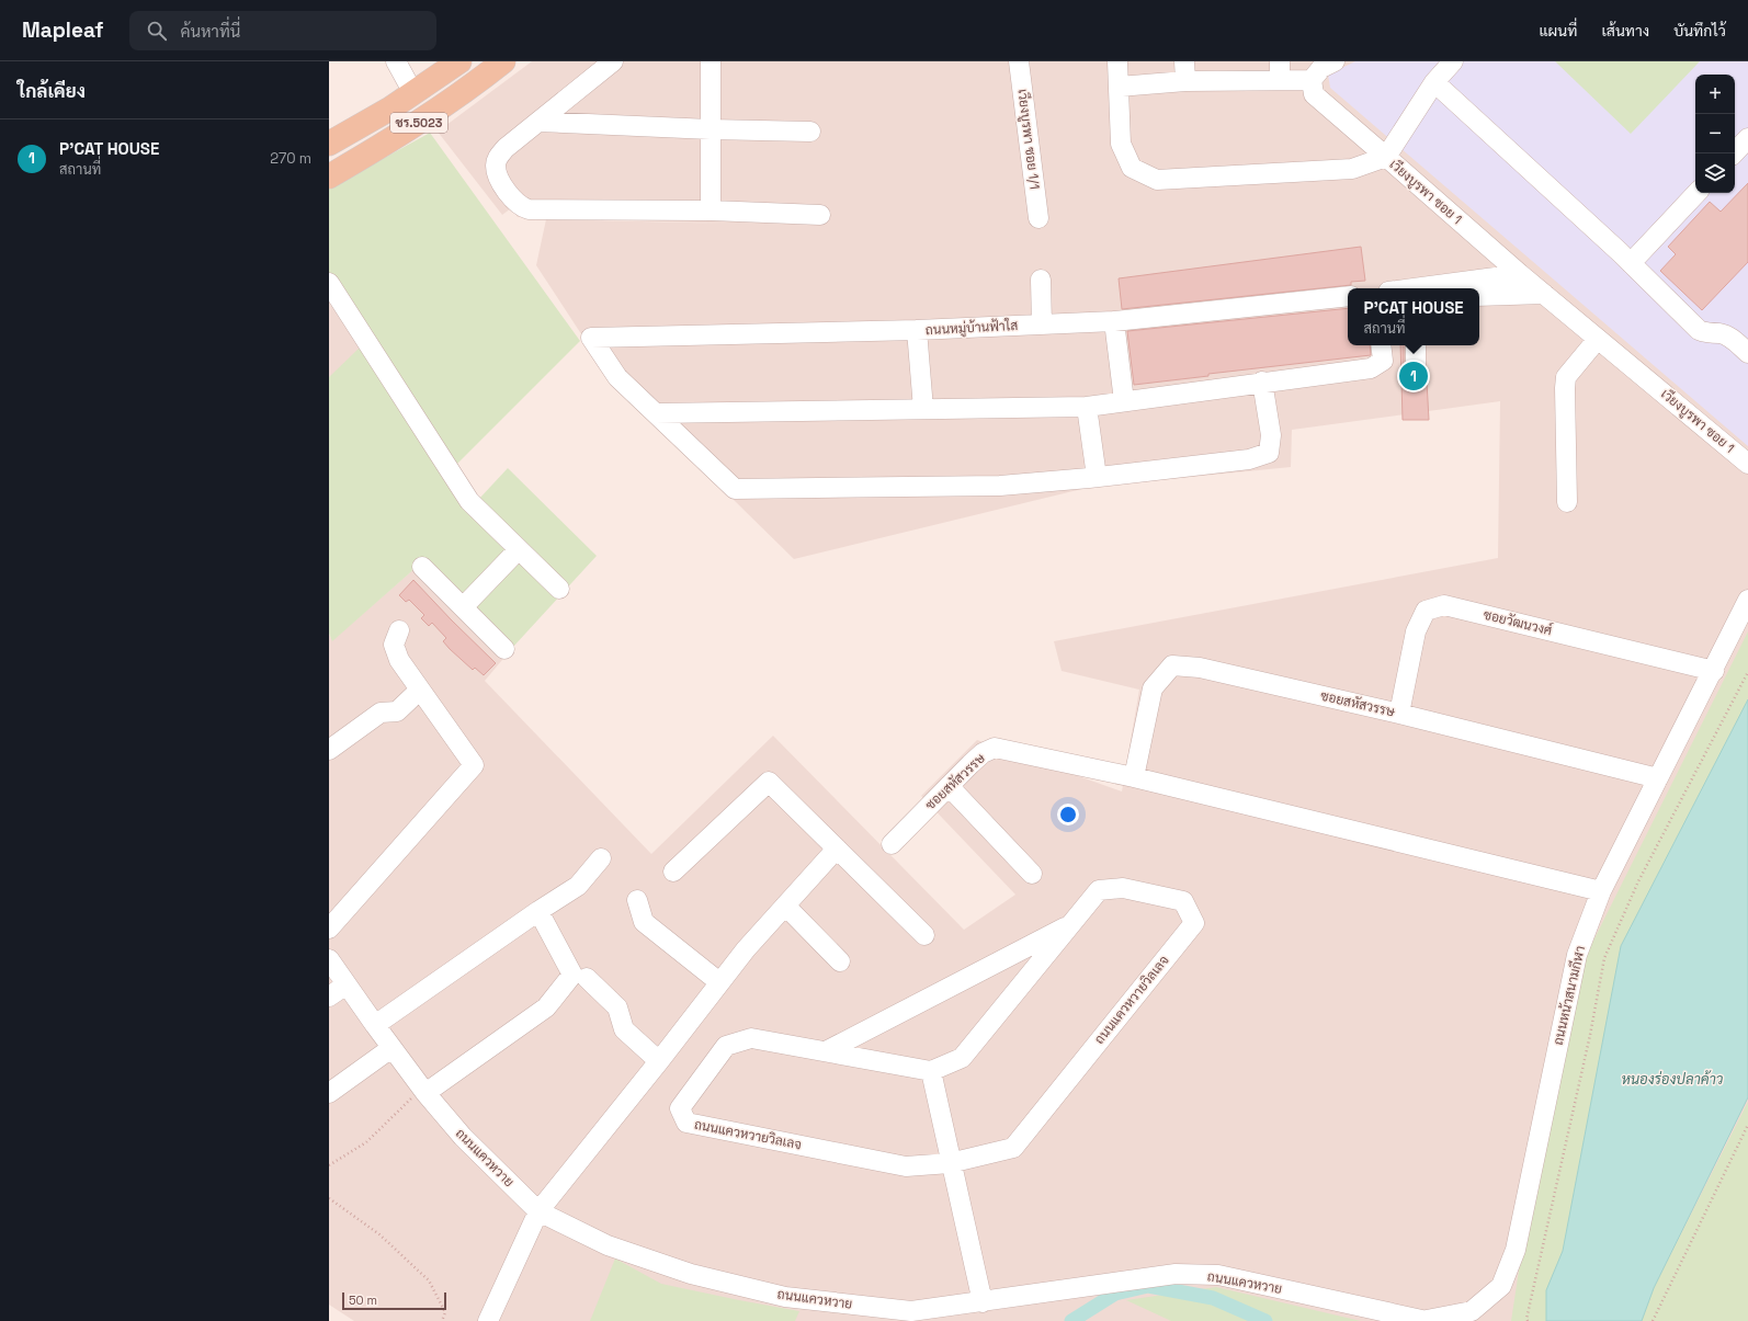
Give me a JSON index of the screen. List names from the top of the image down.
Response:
{
  "streets": {
    "main road": ["ชร.5023"],
    "street": [
      "เวียงบูรพา ซอย 1/1",
      "เวียงบูรพา ซอย 1",
      "ถนนหมู่บ้านฟ้าใส",
      "ซอยวัฒนวงศ์",
      "ซอยสหัสวรรษ",
      "ถนนหน้าสนามกีฬา",
      "ถนนแควหวายวิลเลจ",
      "ถนนแควหวาย"
    ]
  },
  "crossings": [
    ["ซอยวัฒนวงศ์", "ซอยสหัสวรรษ"],
    ["ซอยวัฒนวงศ์", "ถนนหน้าสนามกีฬา"],
    ["ซอยสหัสวรรษ", "ถนนหน้าสนามกีฬา"],
    ["ถนนหน้าสนามกีฬา", "ถนนแควหวาย"]
  ],
  "water": ["หนองร่องปลาค้าว"],
  "scale_bar": "50 m",
  "page": {
    "header": "Mapleaf",
    "search": "ค้นหาที่นี่",
    "nav": ["แผนที่", "เส้นทาง", "บันทึกไว้"],
    "heading": "ใกล้เคียง",
    "map_buttons": ["+", "−"],
    "list": [
      {
        "mark": "1",
        "name": "P'CAT HOUSE",
        "note": "สถานที่",
        "value": "270 m"
      }
    ],
    "popup": ["P'CAT HOUSE", "สถานที่"],
    "pins": "1",
    "scale": "50 m"
  }
}
